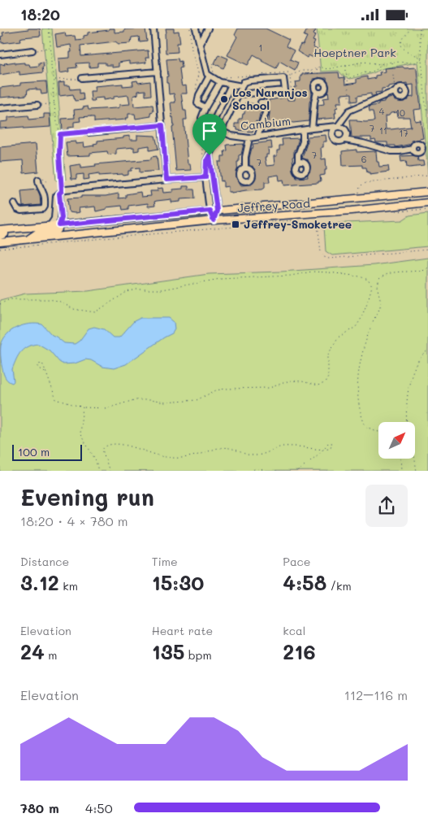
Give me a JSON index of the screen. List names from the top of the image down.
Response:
{
  "streets": {
    "main road": ["Jeffrey Road"],
    "street": ["Cambium"]
  },
  "parks": ["Hoeptner Park"],
  "places": {
    "other": ["Los Naranjos School"],
    "transit": ["Jeffrey-Smoketree"]
  },
  "house_numbers": [
    "1",
    "4",
    "10",
    "7",
    "11",
    "17",
    "7",
    "6",
    "7"
  ],
  "scale_bar": "100 m",
  "north": "top right",
  "page": {
    "status": "18:20",
    "scale": "100 m",
    "heading": ["Evening run", "18:20 · 4 × 780 m"],
    "stats": [
      ["Distance", "3.12 km"],
      ["Time", "15:30"],
      ["Pace", "4:58 /km"],
      ["Elevation", "24 m"],
      ["Heart rate", "135 bpm"],
      ["kcal", "216"]
    ],
    "chart": ["Elevation", "112–116 m"],
    "list": [
      {
        "name": "780 m",
        "note": "4:50"
      }
    ]
  }
}
